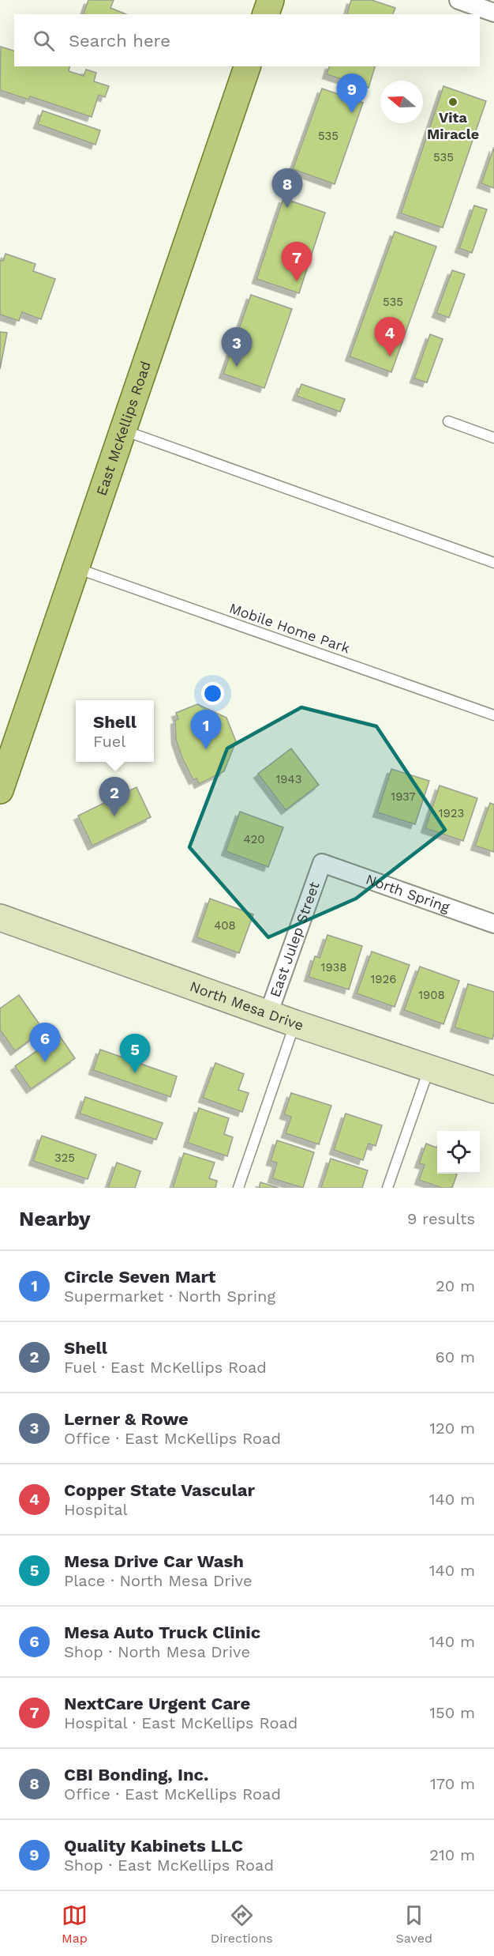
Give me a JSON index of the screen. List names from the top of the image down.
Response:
{
  "streets": {
    "main road": ["East McKellips Road", "North Mesa Drive"],
    "street": ["North Spring", "East Julep Street"],
    "lane": ["Mobile Home Park"]
  },
  "crossings": [
    ["East McKellips Road", "Mobile Home Park"],
    ["North Spring", "East Julep Street"],
    ["East Julep Street", "North Mesa Drive"]
  ],
  "places": ["Vita Miracle"],
  "house_numbers": [
    "535",
    "535",
    "535",
    "1943",
    "1937",
    "1923",
    "420",
    "408",
    "1938",
    "1926",
    "1908",
    "325"
  ],
  "north": "left",
  "page": {
    "search": "Search here",
    "pins": [
      "9",
      "8",
      "7",
      "4",
      "3",
      "1",
      "2",
      "6",
      "5"
    ],
    "popup": ["Shell", "Fuel"],
    "heading": ["Nearby", "9 results"],
    "list": [
      {
        "mark": "1",
        "name": "Circle Seven Mart",
        "note": "Supermarket · North Spring",
        "value": "20 m"
      },
      {
        "mark": "2",
        "name": "Shell",
        "note": "Fuel · East McKellips Road",
        "value": "60 m"
      },
      {
        "mark": "3",
        "name": "Lerner & Rowe",
        "note": "Office · East McKellips Road",
        "value": "120 m"
      },
      {
        "mark": "4",
        "name": "Copper State Vascular",
        "note": "Hospital",
        "value": "140 m"
      },
      {
        "mark": "5",
        "name": "Mesa Drive Car Wash",
        "note": "Place · North Mesa Drive",
        "value": "140 m"
      },
      {
        "mark": "6",
        "name": "Mesa Auto Truck Clinic",
        "note": "Shop · North Mesa Drive",
        "value": "140 m"
      },
      {
        "mark": "7",
        "name": "NextCare Urgent Care",
        "note": "Hospital · East McKellips Road",
        "value": "150 m"
      },
      {
        "mark": "8",
        "name": "CBI Bonding, Inc.",
        "note": "Office · East McKellips Road",
        "value": "170 m"
      },
      {
        "mark": "9",
        "name": "Quality Kabinets LLC",
        "note": "Shop · East McKellips Road",
        "value": "210 m"
      }
    ],
    "nav": ["Map", "Directions", "Saved"]
  }
}
